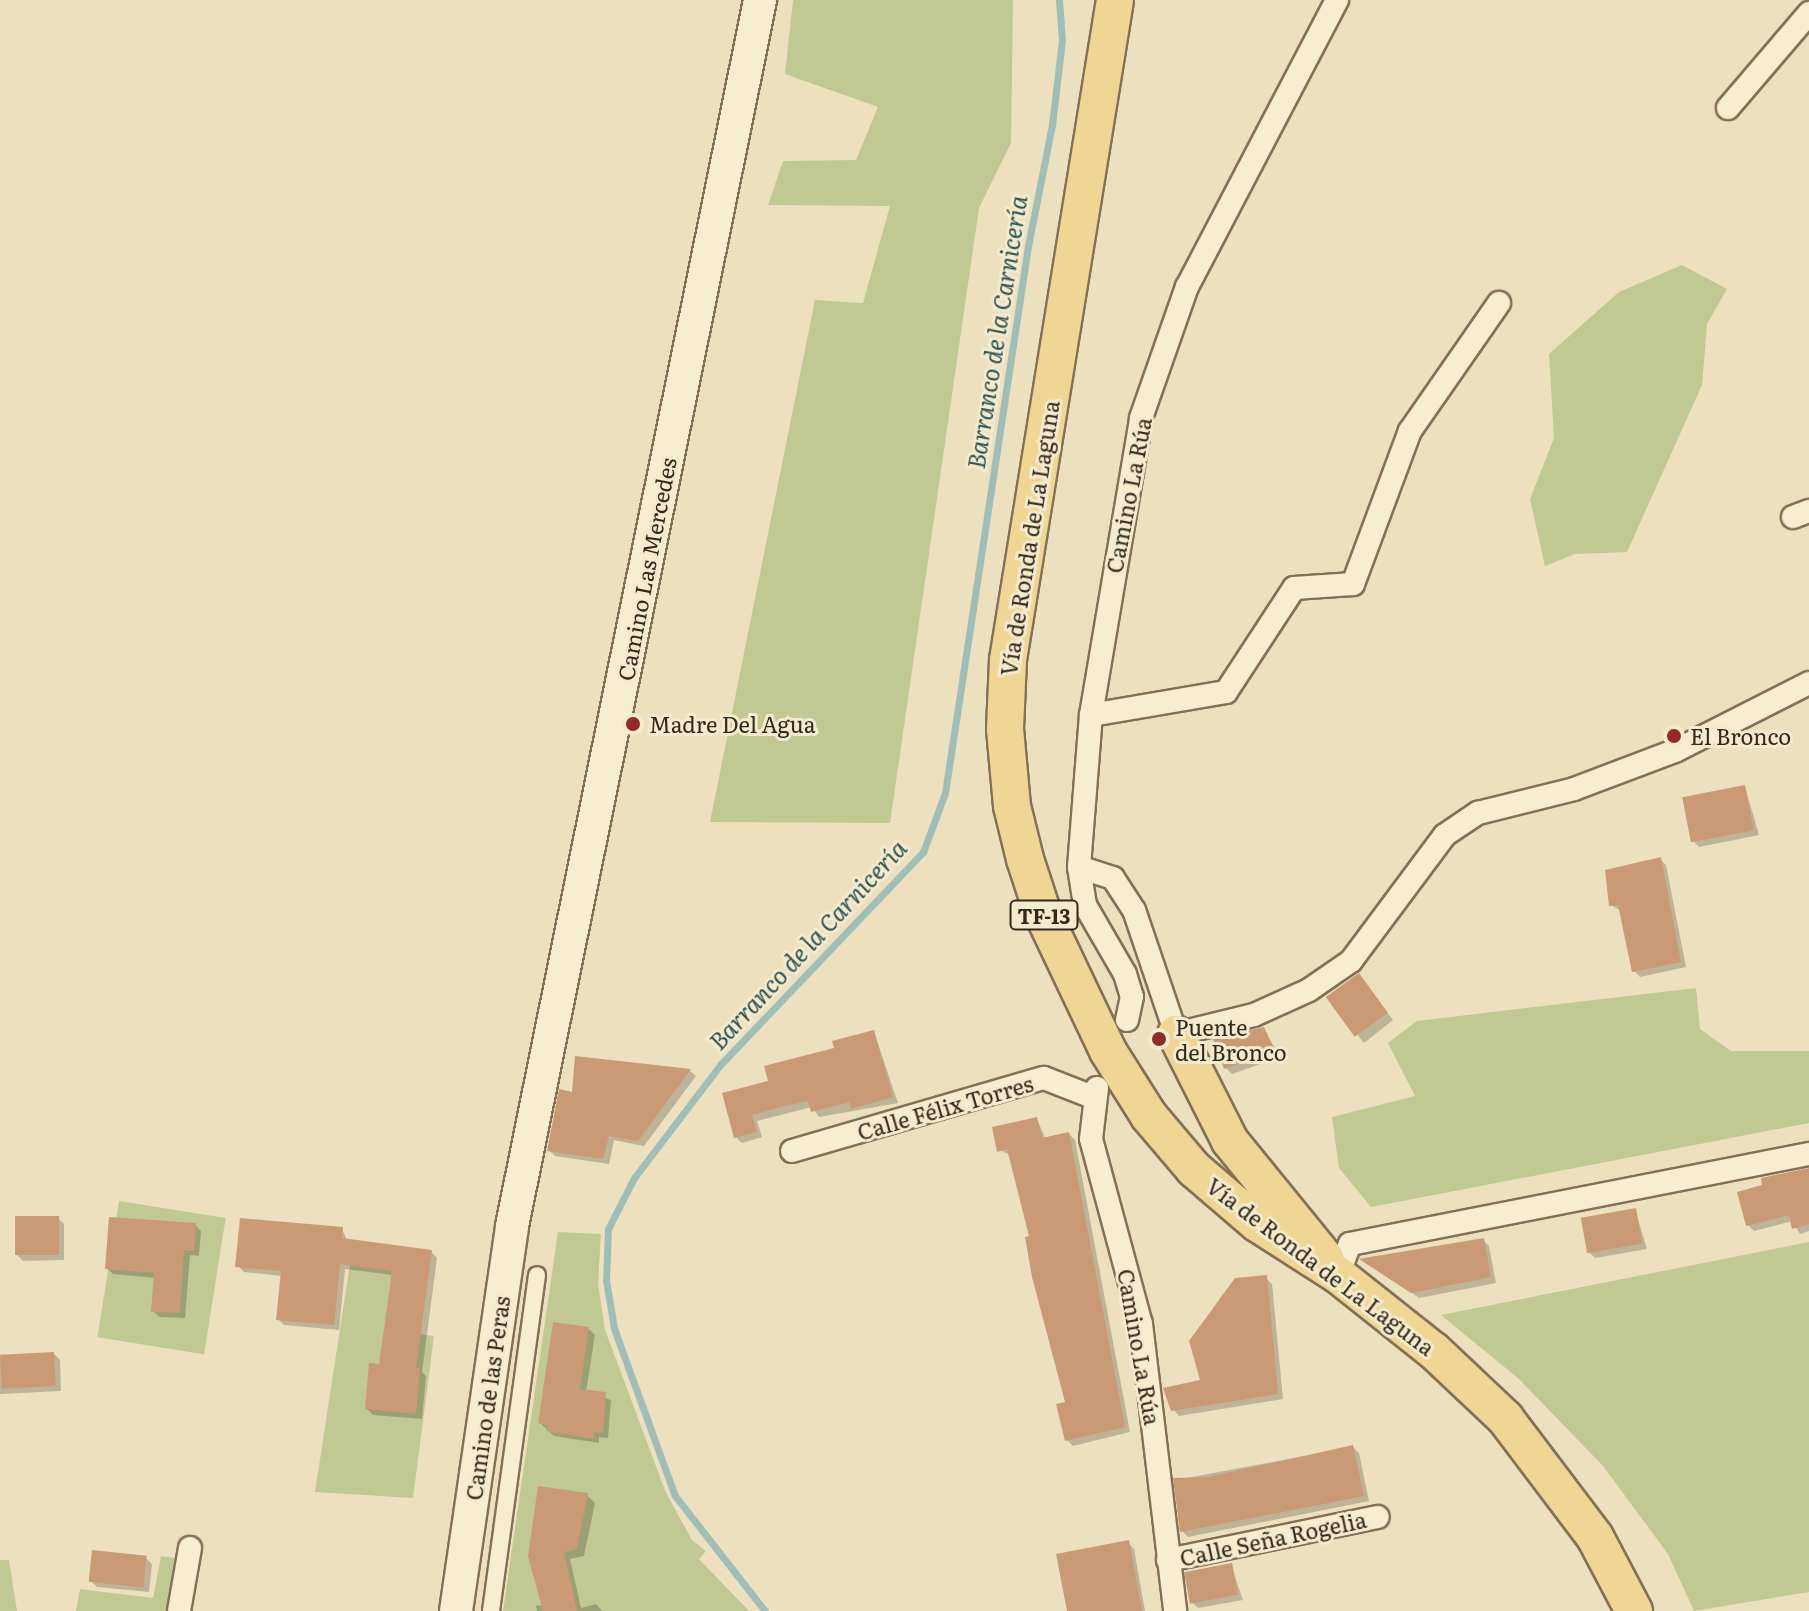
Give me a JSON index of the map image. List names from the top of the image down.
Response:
{
  "streets": {
    "main road": [
      "Vía de Ronda de La Laguna",
      "Camino Las Mercedes",
      "TF-13",
      "Camino de las Peras"
    ],
    "street": ["Camino La Rúa", "Calle Félix Torres", "Calle Seña Rogelia"]
  },
  "crossings": [
    ["Camino La Rúa", "Calle Félix Torres"],
    ["Camino La Rúa", "Calle Seña Rogelia"],
    ["Camino Las Mercedes", "Camino de las Peras"]
  ],
  "water": ["Barranco de la Carnicería"],
  "places": ["Madre Del Agua", "El Bronco", "Puente del Bronco"]
}
